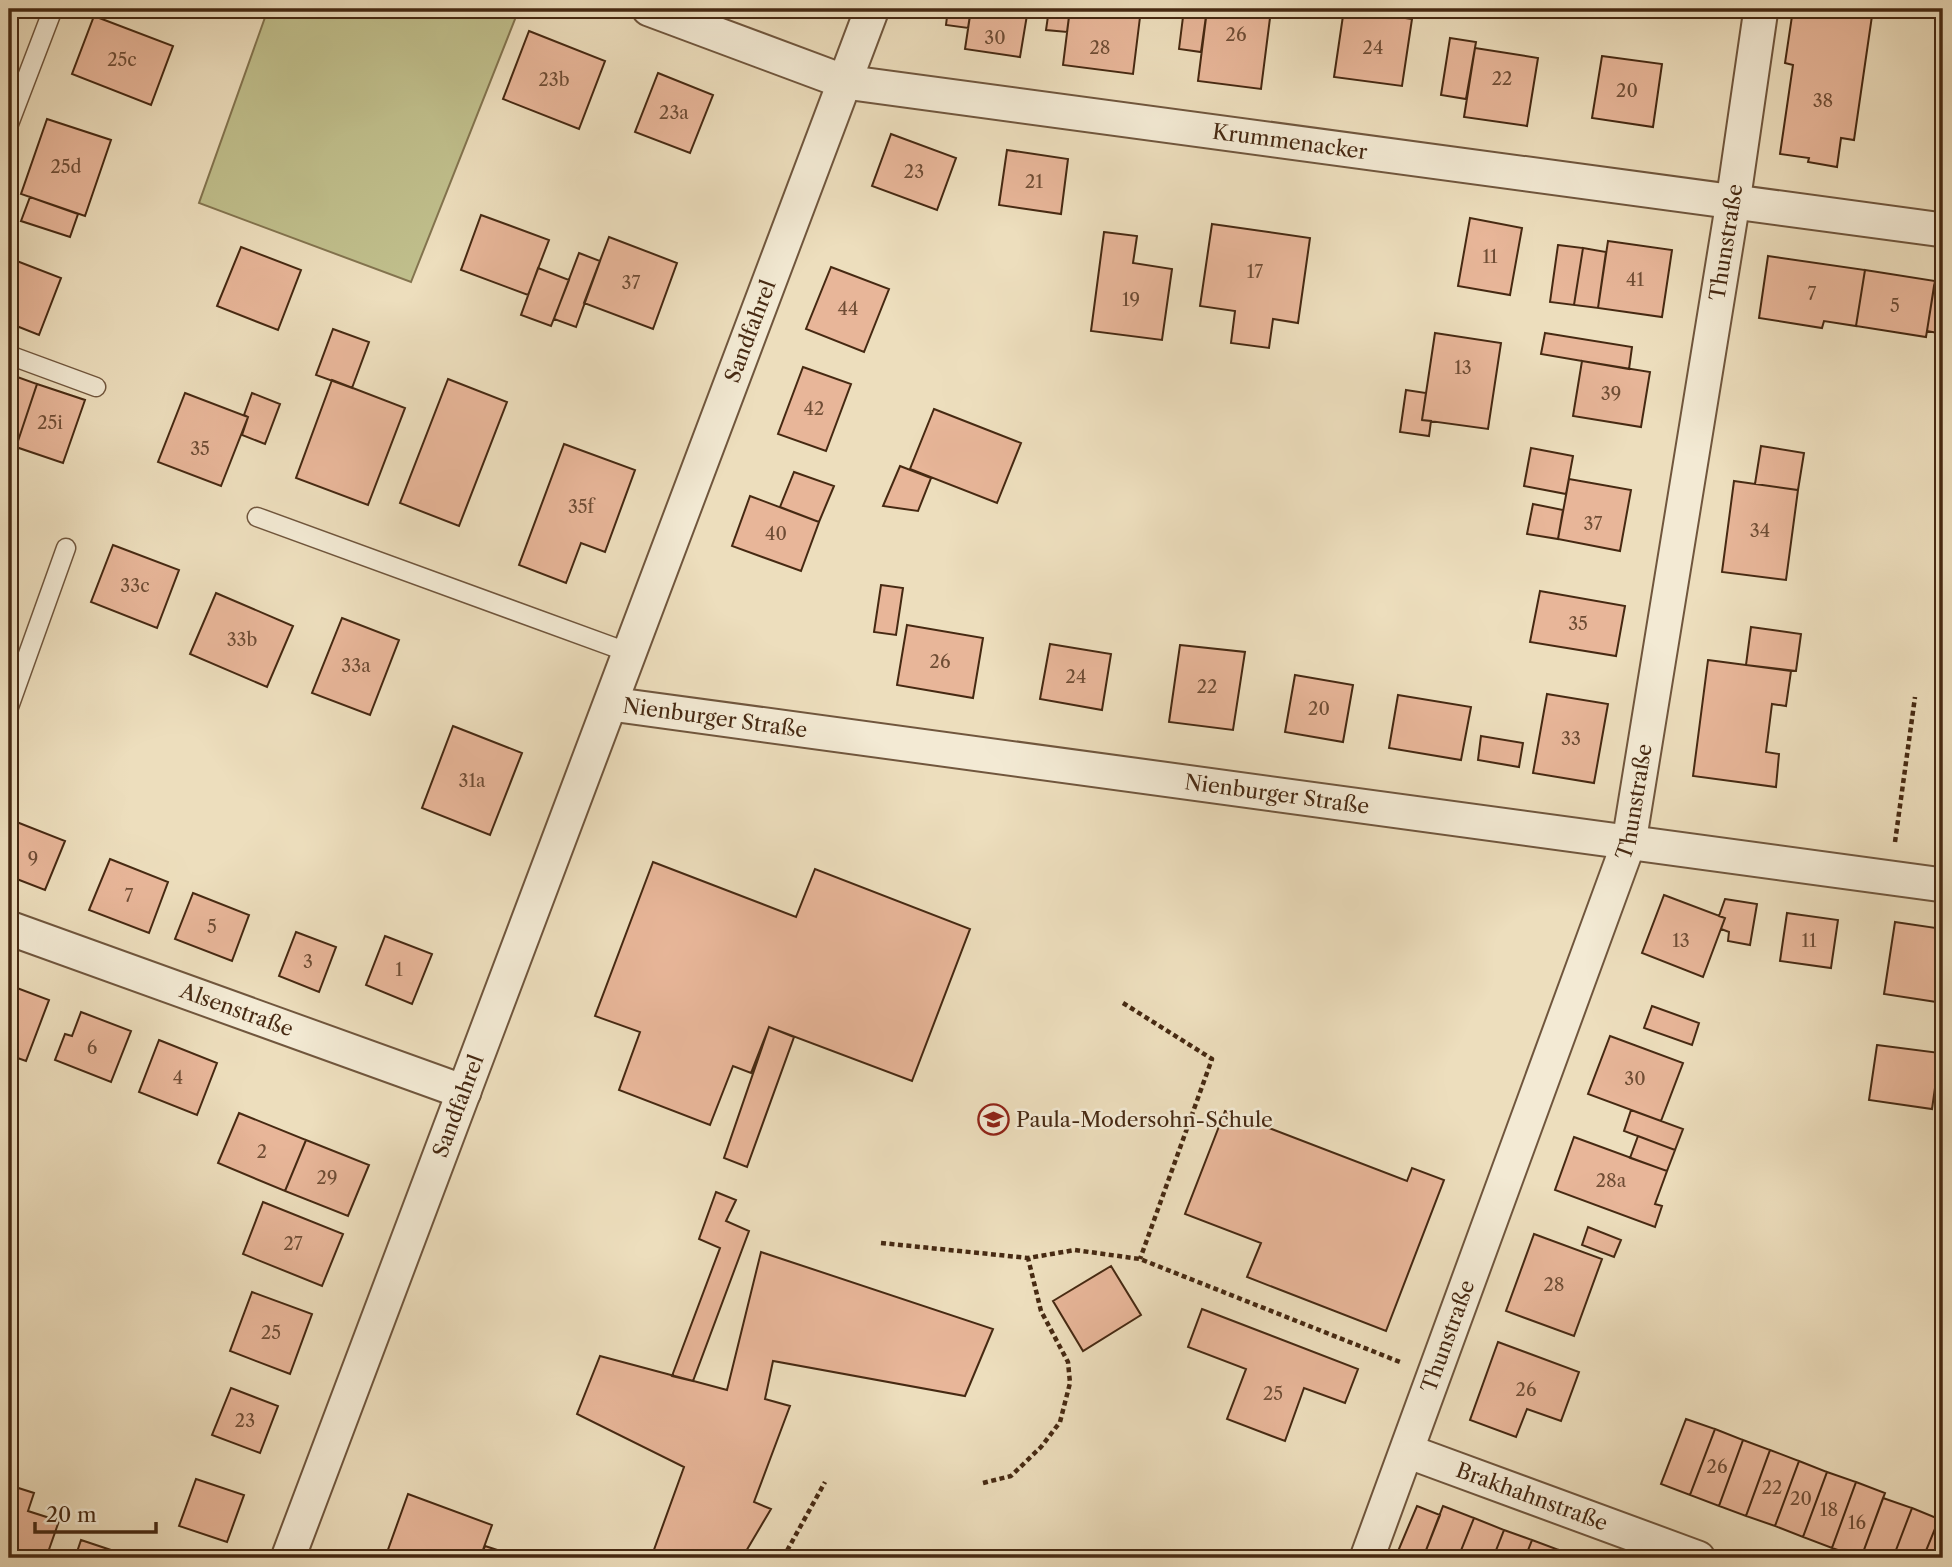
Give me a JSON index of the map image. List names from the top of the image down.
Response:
{
  "streets": {
    "street": [
      "Krummenacker",
      "Thunstraße",
      "Sandfahrel",
      "Nienburger Straße",
      "Alsenstraße",
      "Brakhahnstraße"
    ]
  },
  "crossings": [
    ["Krummenacker", "Thunstraße"],
    ["Krummenacker", "Sandfahrel"],
    ["Thunstraße", "Nienburger Straße"],
    ["Thunstraße", "Brakhahnstraße"],
    ["Sandfahrel", "Nienburger Straße"],
    ["Sandfahrel", "Alsenstraße"]
  ],
  "places": {
    "school or university": ["Paula-Modersohn-Schule"]
  },
  "house_numbers": [
    "26",
    "30",
    "28",
    "24",
    "25c",
    "22",
    "23b",
    "20",
    "38",
    "23a",
    "25d",
    "23",
    "21",
    "11",
    "17",
    "41",
    "37",
    "7",
    "19",
    "5",
    "44",
    "13",
    "39",
    "42",
    "25i",
    "35",
    "35f",
    "37",
    "34",
    "40",
    "33c",
    "35",
    "33b",
    "26",
    "33a",
    "24",
    "22",
    "20",
    "33",
    "31a",
    "9",
    "7",
    "5",
    "13",
    "11",
    "3",
    "1",
    "6",
    "4",
    "30",
    "2",
    "29",
    "28a",
    "27",
    "28",
    "25",
    "26",
    "25",
    "23",
    "26",
    "22",
    "20",
    "18",
    "16"
  ],
  "scale_bar": "20 m"
}
